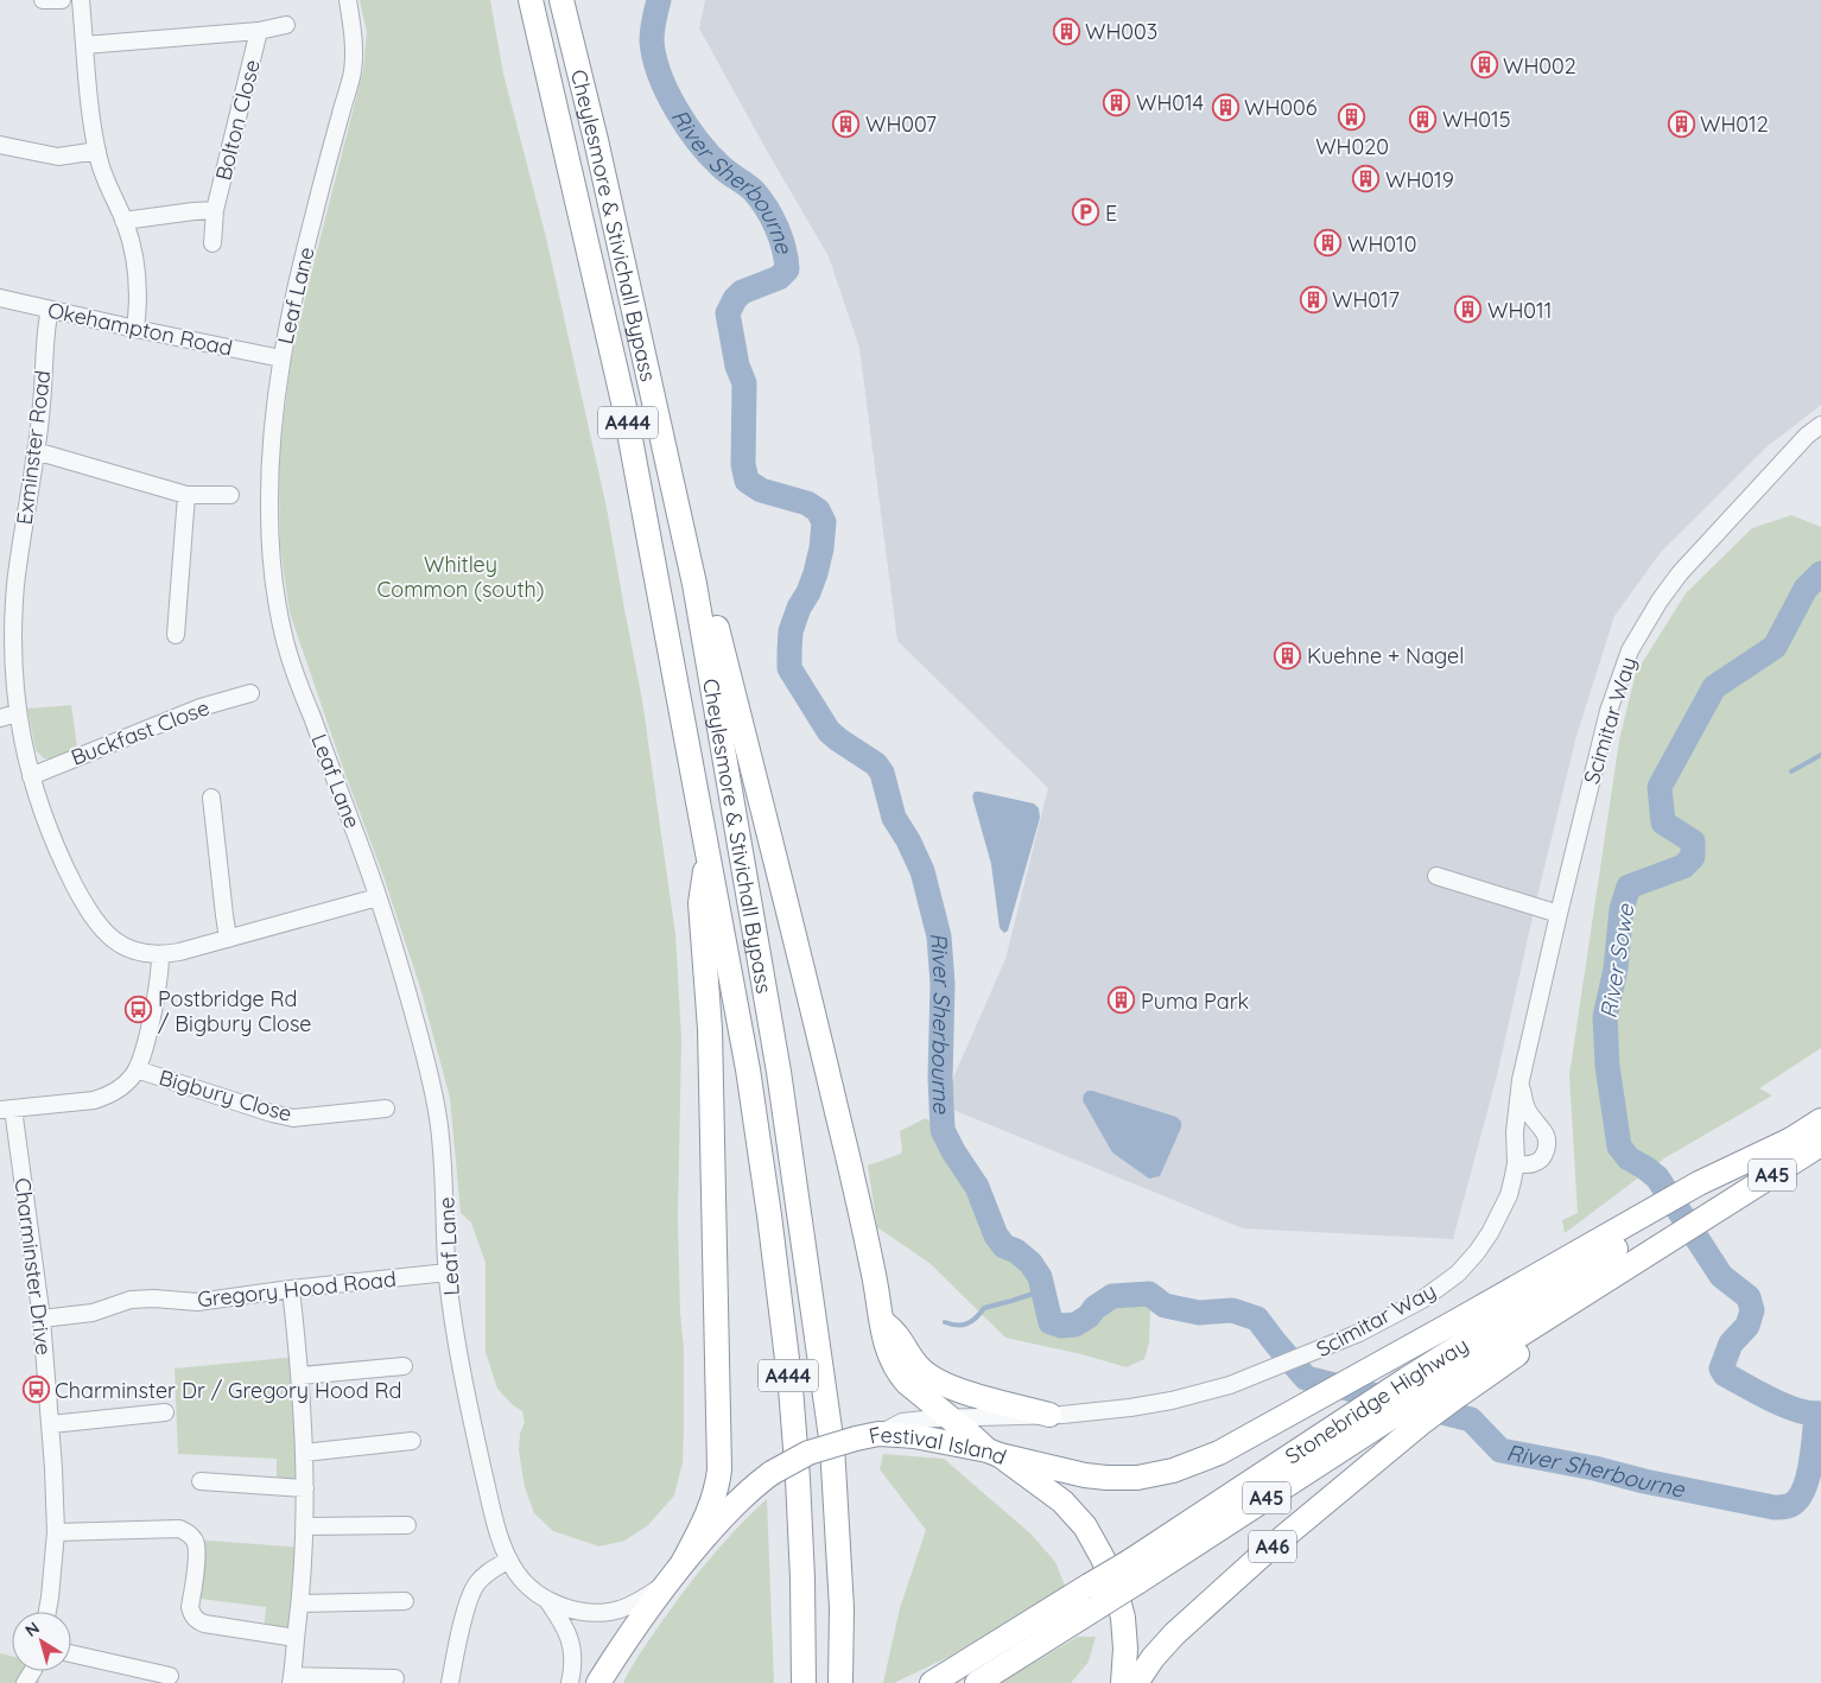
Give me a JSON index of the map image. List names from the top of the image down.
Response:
{
  "streets": {
    "highway": [
      "Cheylesmore & Stivichall Bypass",
      "A444",
      "A45",
      "Stonebridge Highway",
      "Festival Island",
      "A46"
    ],
    "street": [
      "Bolton Close",
      "Leaf Lane",
      "Okehampton Road",
      "Exminster Road",
      "Scimitar Way",
      "Buckfast Close",
      "Bigbury Close",
      "Charminster Drive",
      "Gregory Hood Road"
    ]
  },
  "crossings": [
    ["Leaf Lane", "Okehampton Road"],
    ["Leaf Lane", "Exminster Road"],
    ["Leaf Lane", "Gregory Hood Road"],
    ["Leaf Lane", "Festival Island"],
    ["Okehampton Road", "Exminster Road"],
    ["Exminster Road", "Buckfast Close"],
    ["Scimitar Way", "Festival Island"],
    ["Charminster Drive", "Gregory Hood Road"],
    ["Stonebridge Highway", "A46"]
  ],
  "water": ["River Sherbourne", "River Sowe"],
  "parks": ["Whitley Common (south)"],
  "places": {
    "building": [
      "WH003",
      "WH002",
      "WH014",
      "WH006",
      "WH020",
      "WH015",
      "WH007",
      "WH012",
      "WH019",
      "WH010",
      "WH017",
      "WH011",
      "Kuehne + Nagel",
      "Puma Park"
    ],
    "parking": ["E"],
    "bus stop": ["Postbridge Rd / Bigbury Close", "Charminster Dr / Gregory Hood Rd"]
  },
  "north": "top left"
}
